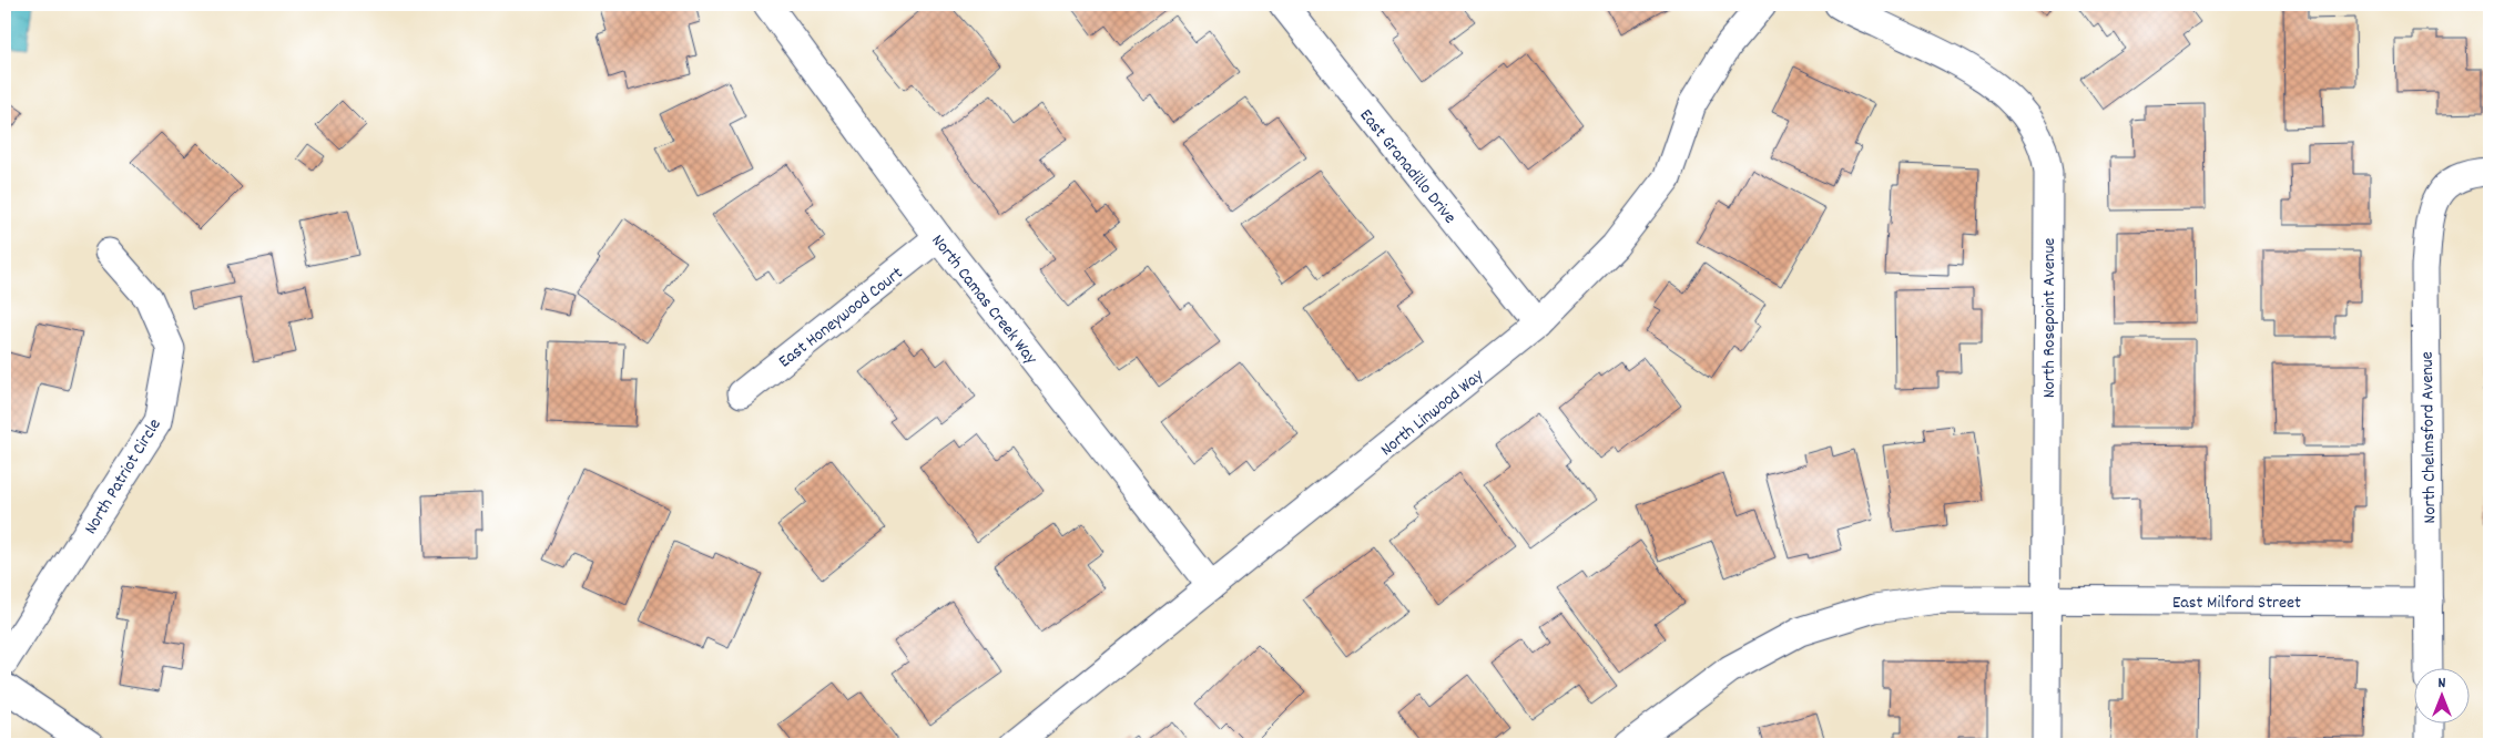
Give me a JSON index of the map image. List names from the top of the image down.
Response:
{
  "streets": {
    "street": [
      "East Granadillo Drive",
      "North Camas Creek Way",
      "East Honeywood Court",
      "North Rosepoint Avenue",
      "North Linwood Way",
      "North Chelmsford Avenue",
      "North Patriot Circle",
      "East Milford Street"
    ]
  },
  "crossings": [
    ["East Granadillo Drive", "North Linwood Way"],
    ["North Camas Creek Way", "East Honeywood Court"],
    ["North Camas Creek Way", "North Linwood Way"],
    ["North Rosepoint Avenue", "East Milford Street"],
    ["North Chelmsford Avenue", "East Milford Street"]
  ],
  "north": "top"
}
